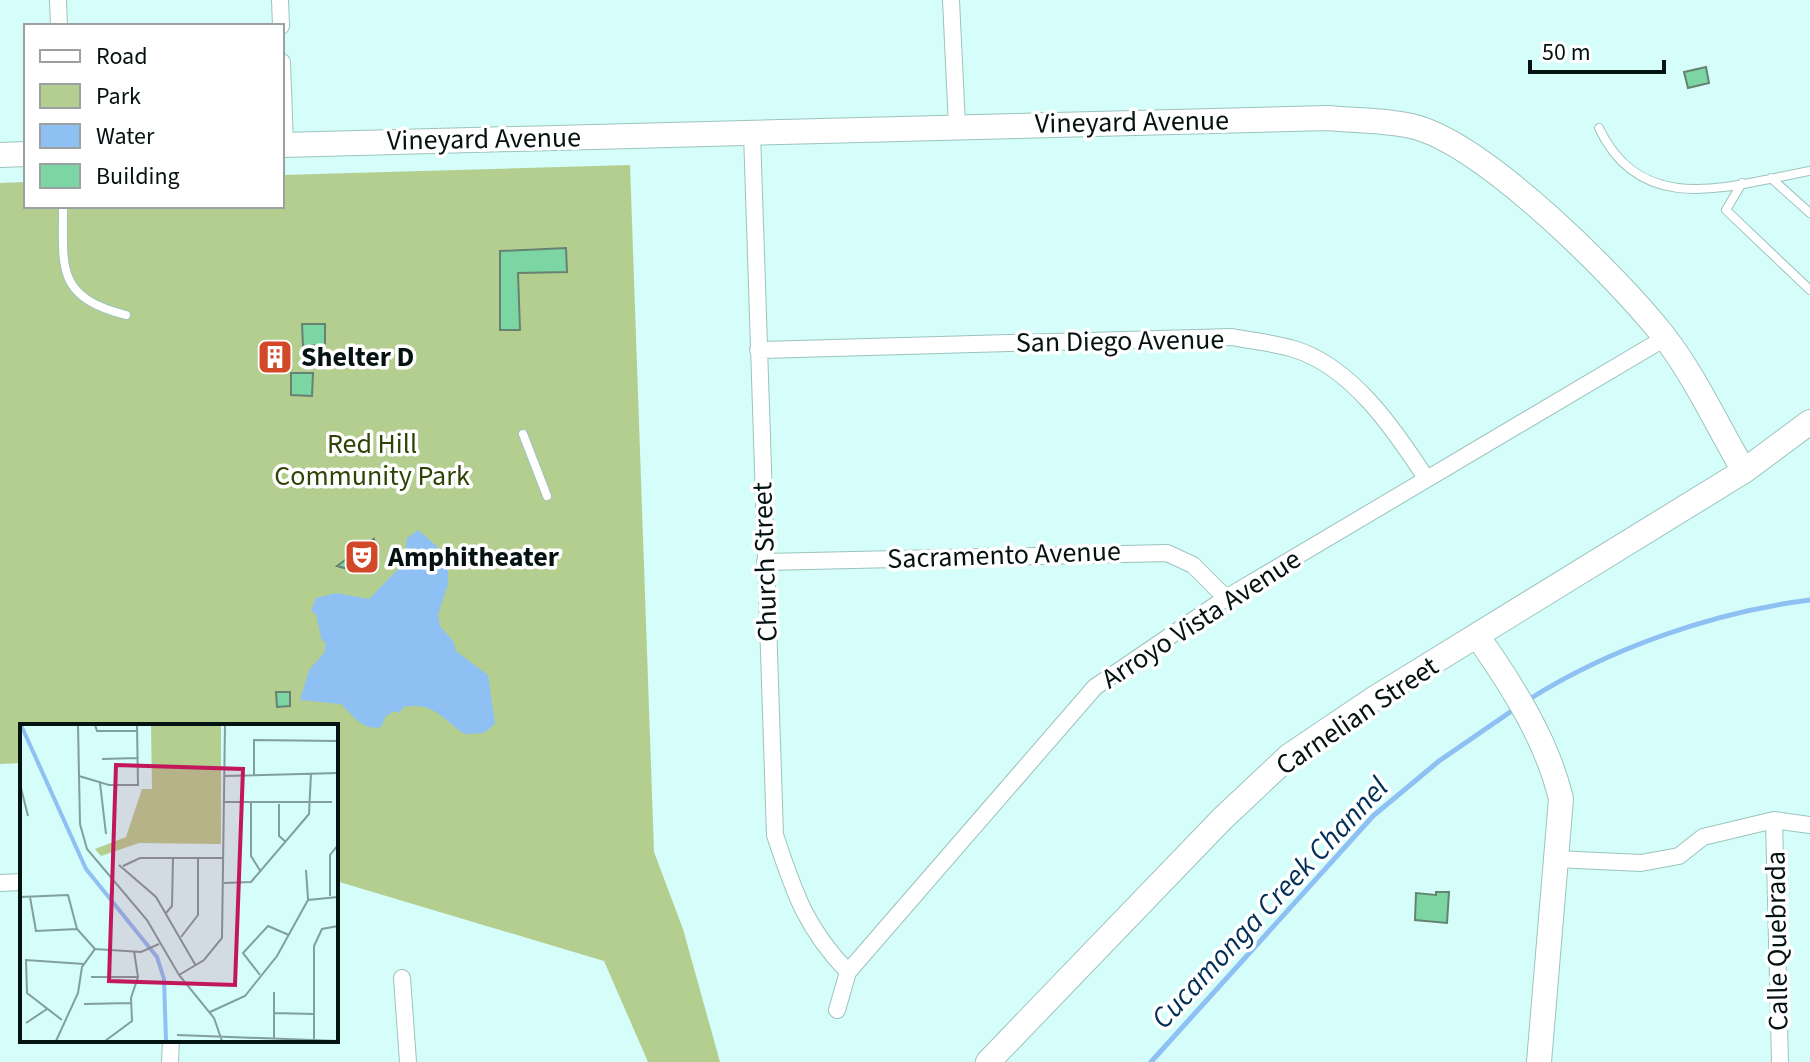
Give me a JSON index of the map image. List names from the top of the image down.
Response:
{
  "streets": {
    "street": [
      "Vineyard Avenue",
      "San Diego Avenue",
      "Sacramento Avenue",
      "Church Street",
      "Arroyo Vista Avenue",
      "Carnelian Street",
      "Calle Quebrada"
    ]
  },
  "crossings": [
    ["Vineyard Avenue", "Church Street"],
    ["Vineyard Avenue", "Arroyo Vista Avenue"],
    ["Vineyard Avenue", "Carnelian Street"],
    ["San Diego Avenue", "Church Street"],
    ["San Diego Avenue", "Arroyo Vista Avenue"],
    ["Sacramento Avenue", "Church Street"],
    ["Sacramento Avenue", "Arroyo Vista Avenue"],
    ["Church Street", "Arroyo Vista Avenue"]
  ],
  "water": ["Cucamonga Creek Channel"],
  "parks": ["Red Hill Community Park"],
  "places": {
    "building": ["Shelter D"],
    "theatre": ["Amphitheater"]
  },
  "legend": [
    "Road",
    "Park",
    "Water",
    "Building"
  ],
  "scale_bar": "50 m"
}
